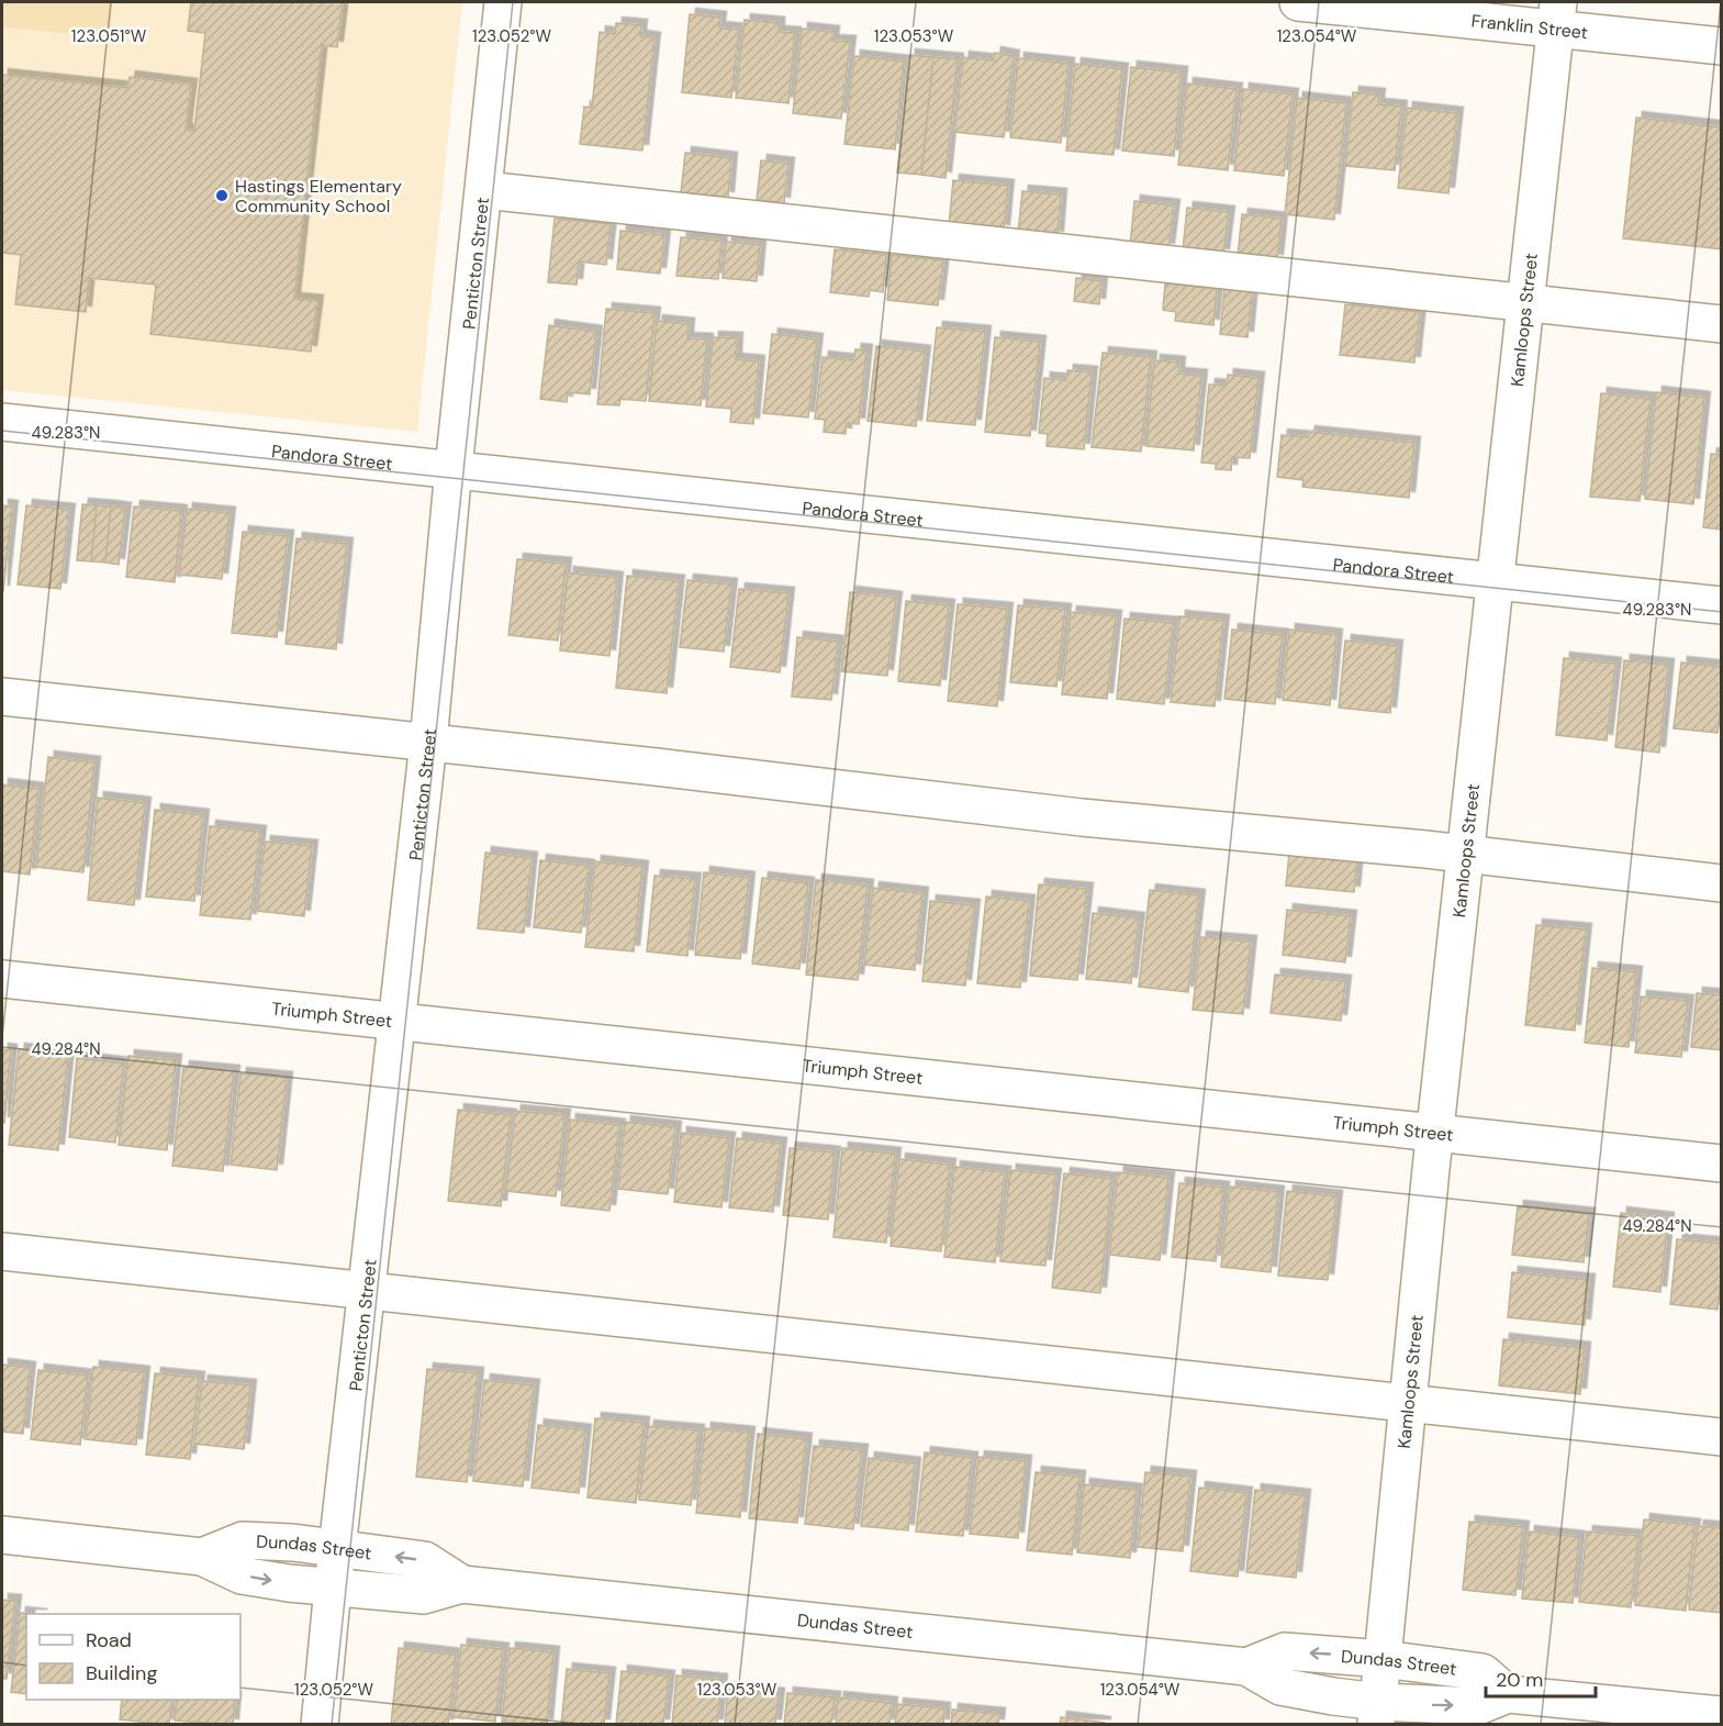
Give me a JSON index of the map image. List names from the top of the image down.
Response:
{
  "streets": {
    "street": [
      "Franklin Street",
      "Penticton Street",
      "Kamloops Street",
      "Pandora Street",
      "Triumph Street",
      "Dundas Street"
    ]
  },
  "crossings": [
    ["Franklin Street", "Kamloops Street"],
    ["Penticton Street", "Pandora Street"],
    ["Penticton Street", "Triumph Street"],
    ["Penticton Street", "Dundas Street"],
    ["Kamloops Street", "Pandora Street"],
    ["Kamloops Street", "Triumph Street"],
    ["Kamloops Street", "Dundas Street"]
  ],
  "places": ["Hastings Elementary Community School"],
  "legend": ["Road", "Building"],
  "scale_bar": "20 m",
  "coordinates": [
    "123.051°W",
    "123.052°W",
    "123.053°W",
    "123.054°W",
    "49.283°N",
    "49.284°N"
  ]
}
